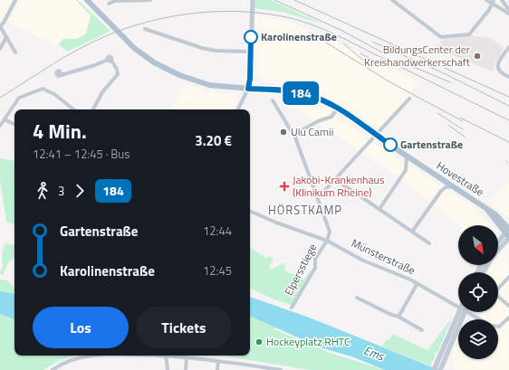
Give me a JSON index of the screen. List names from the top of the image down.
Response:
{
  "streets": {
    "main road": ["Hovestraße"],
    "street": ["Münsterstraße", "Elpersstiege"]
  },
  "crossings": [
    ["Münsterstraße", "Elpersstiege"]
  ],
  "districts": ["HÖRSTKAMP"],
  "water": ["Ems"],
  "places": {
    "other": [
      "Karolinenstraße",
      "BildungsCenter der Kreishandwerkerschaft",
      "Ulu Camii",
      "Gartenstraße",
      "Hockeyplatz RHTC"
    ],
    "health": ["Jakobi-Krankenhaus (Klinikum Rheine)"]
  },
  "lines": ["bus line 184"],
  "north": "bottom right",
  "page": {
    "on_map": "184",
    "heading": ["4 Min.", "12:41 – 12:45 · Bus", "3.20 €"],
    "legs": ["3", "184"],
    "list": [
      {
        "name": "Gartenstraße",
        "value": "12:44"
      },
      {
        "name": "Karolinenstraße",
        "value": "12:45"
      }
    ],
    "buttons": ["Los", "Tickets"]
  }
}
